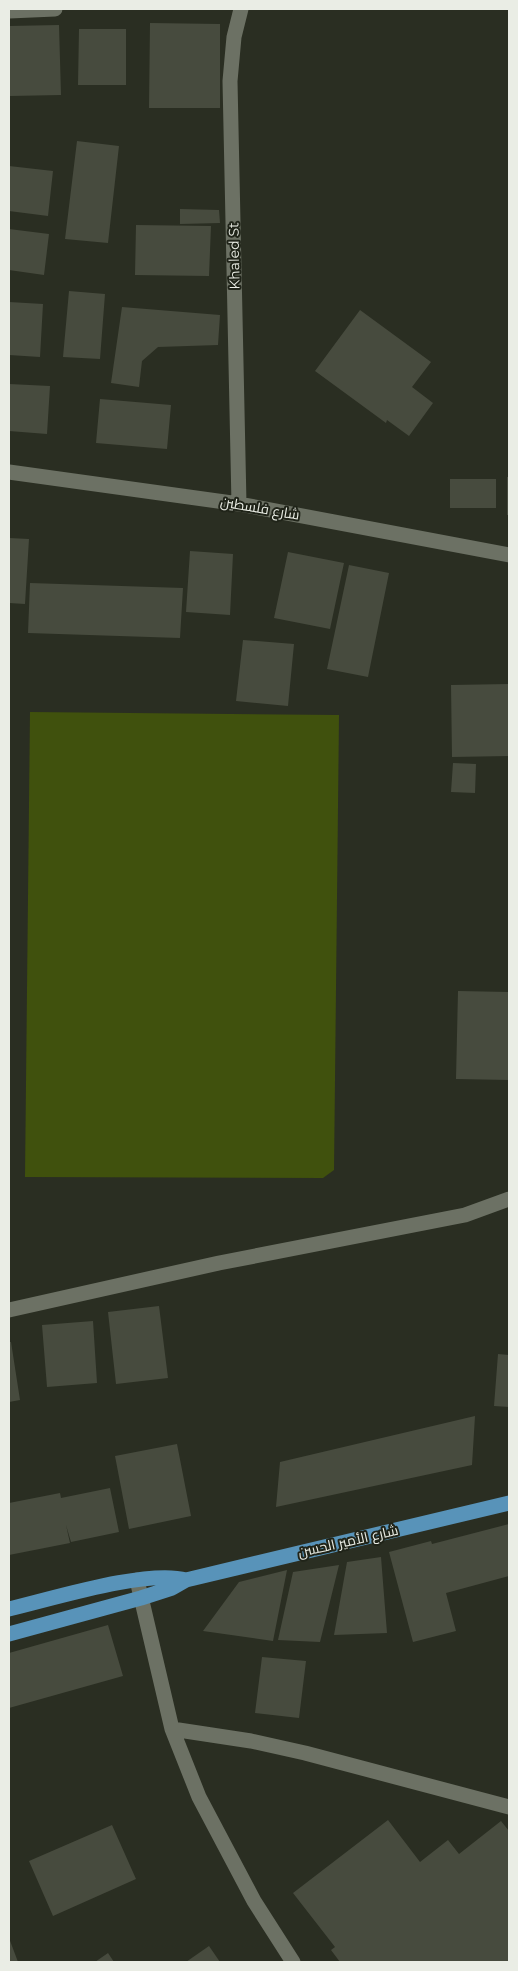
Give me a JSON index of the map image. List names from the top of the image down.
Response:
{
  "streets": {
    "main road": ["شارع الأمير الحسن"],
    "street": ["Khaled St", "شارع فلسطين"]
  },
  "crossings": [
    ["Khaled St", "شارع فلسطين"]
  ]
}
